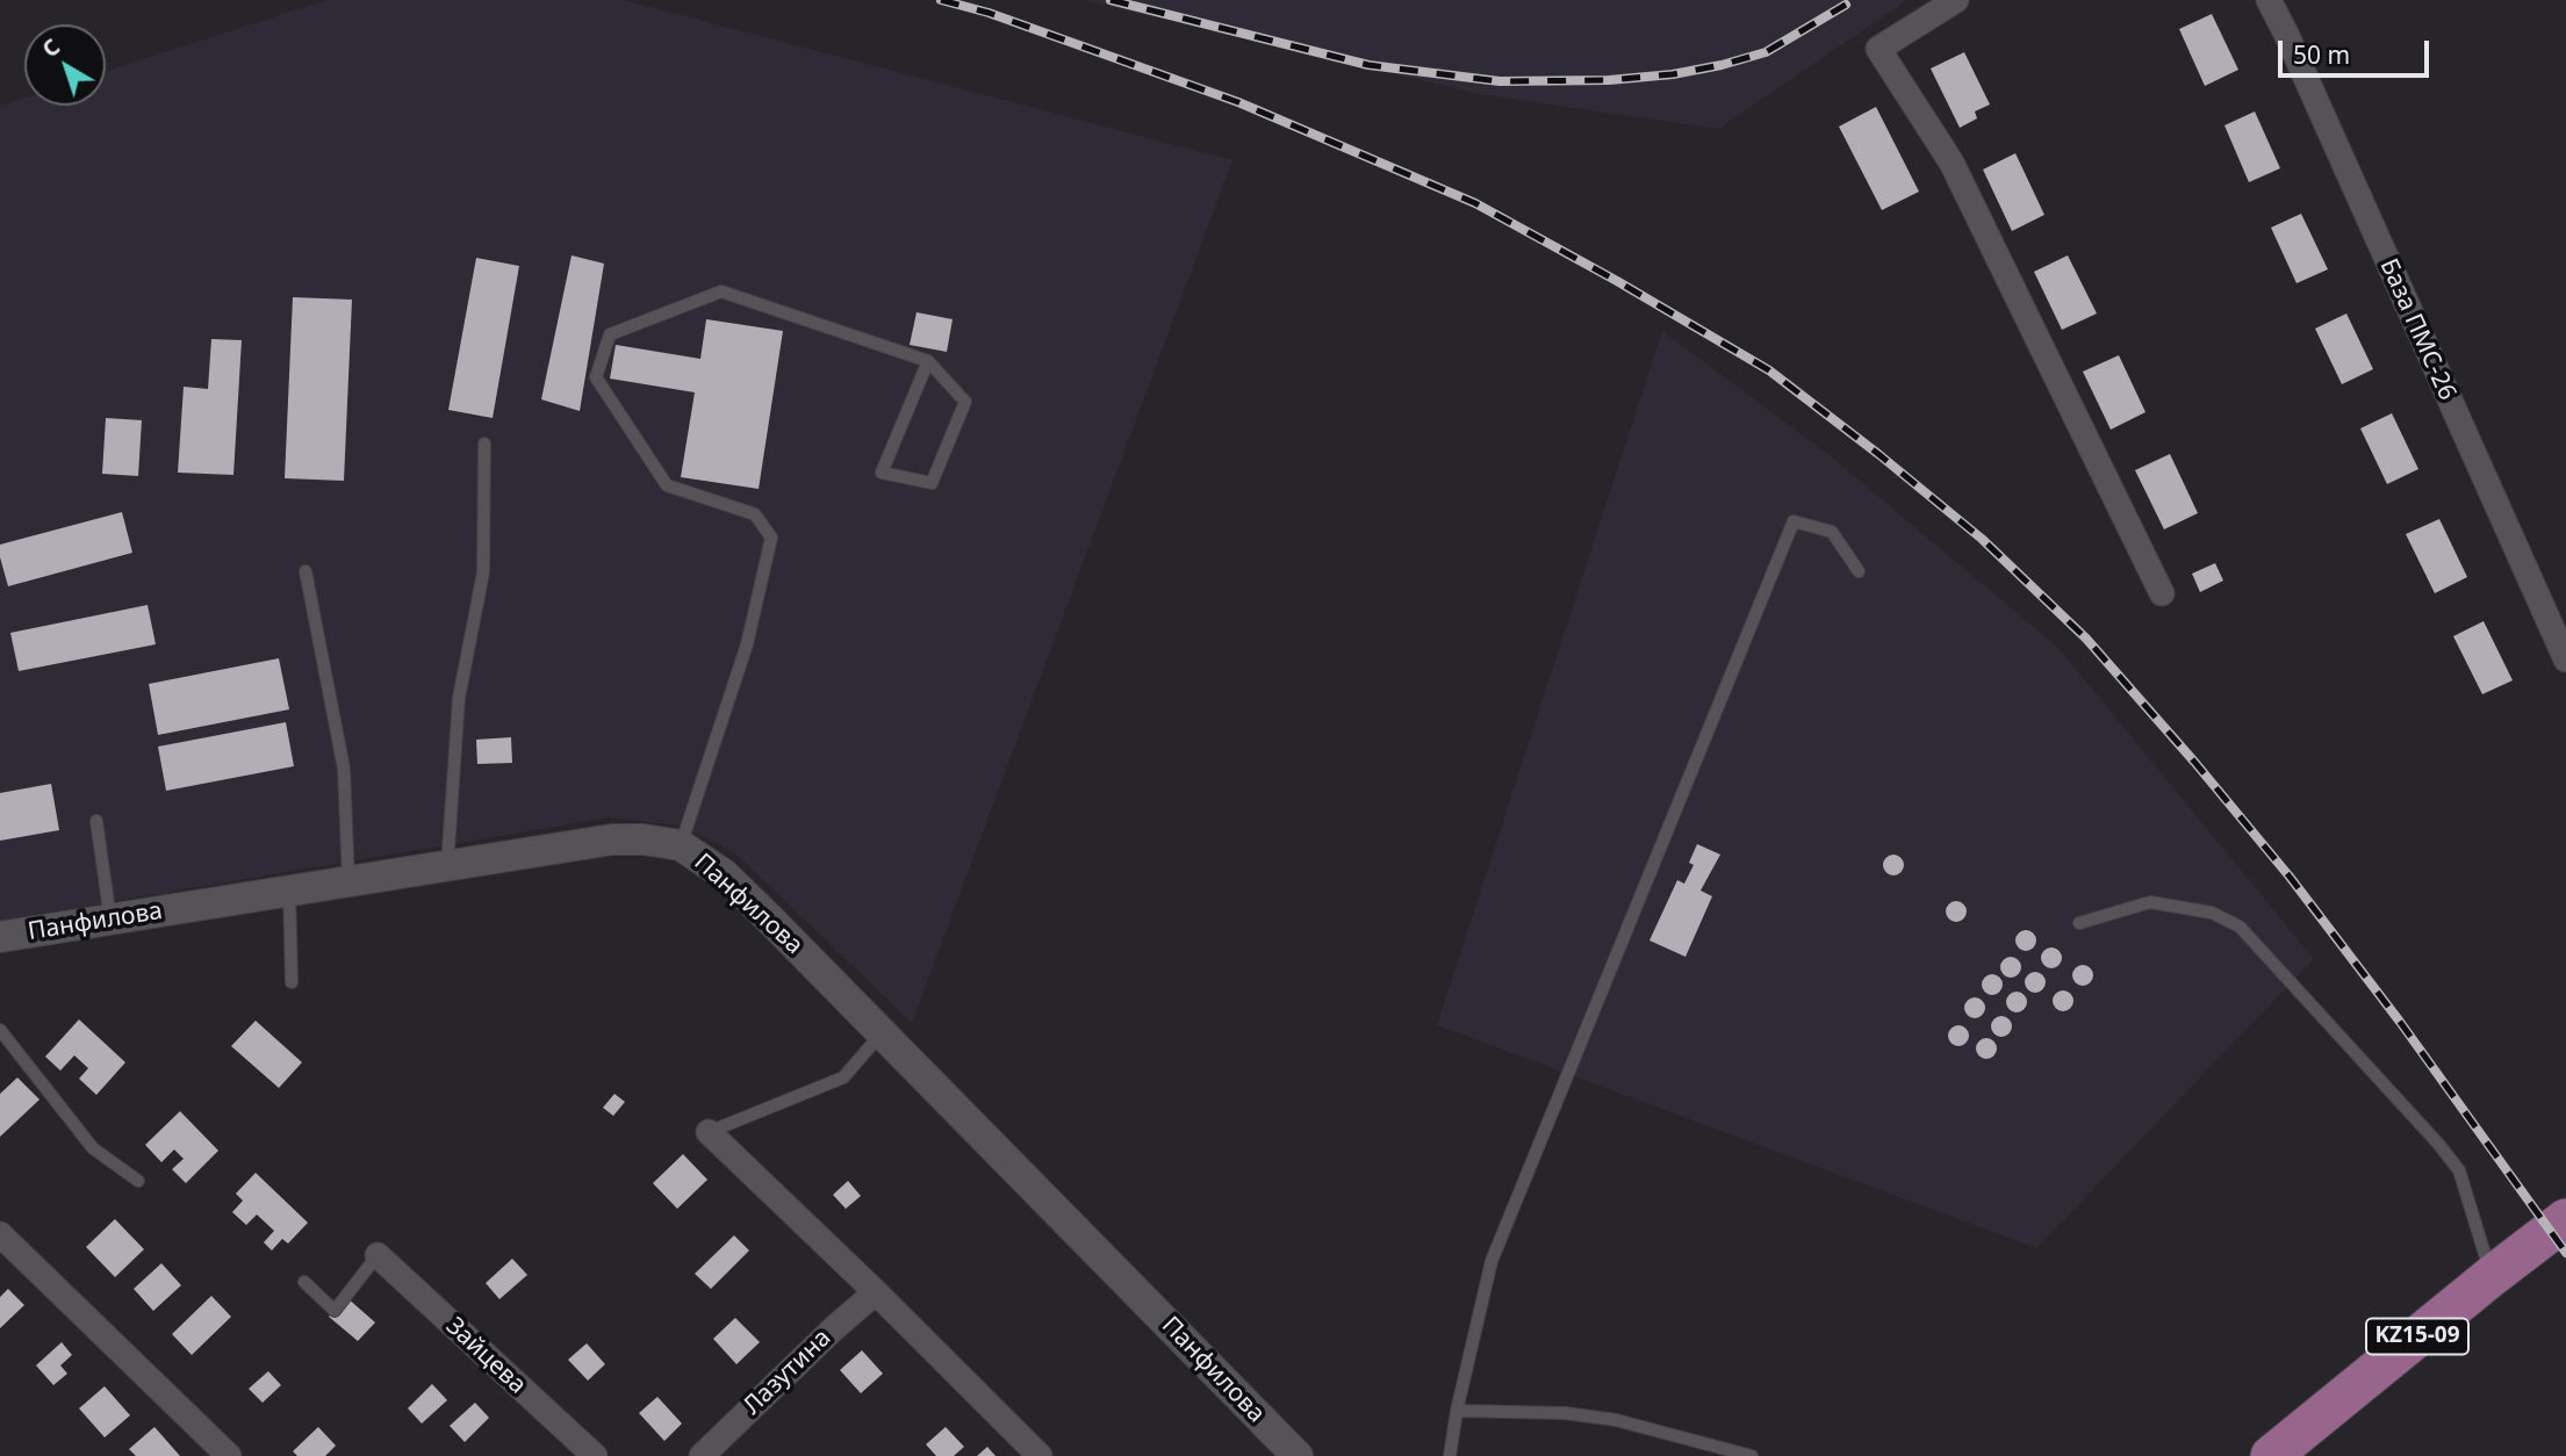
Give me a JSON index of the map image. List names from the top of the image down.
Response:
{
  "streets": {
    "highway": ["KZ15-09"],
    "street": [
      "База ПМС-26",
      "Панфилова",
      "Зайцева",
      "Лазутина"
    ]
  },
  "scale_bar": "50 m",
  "north": "top left"
}
